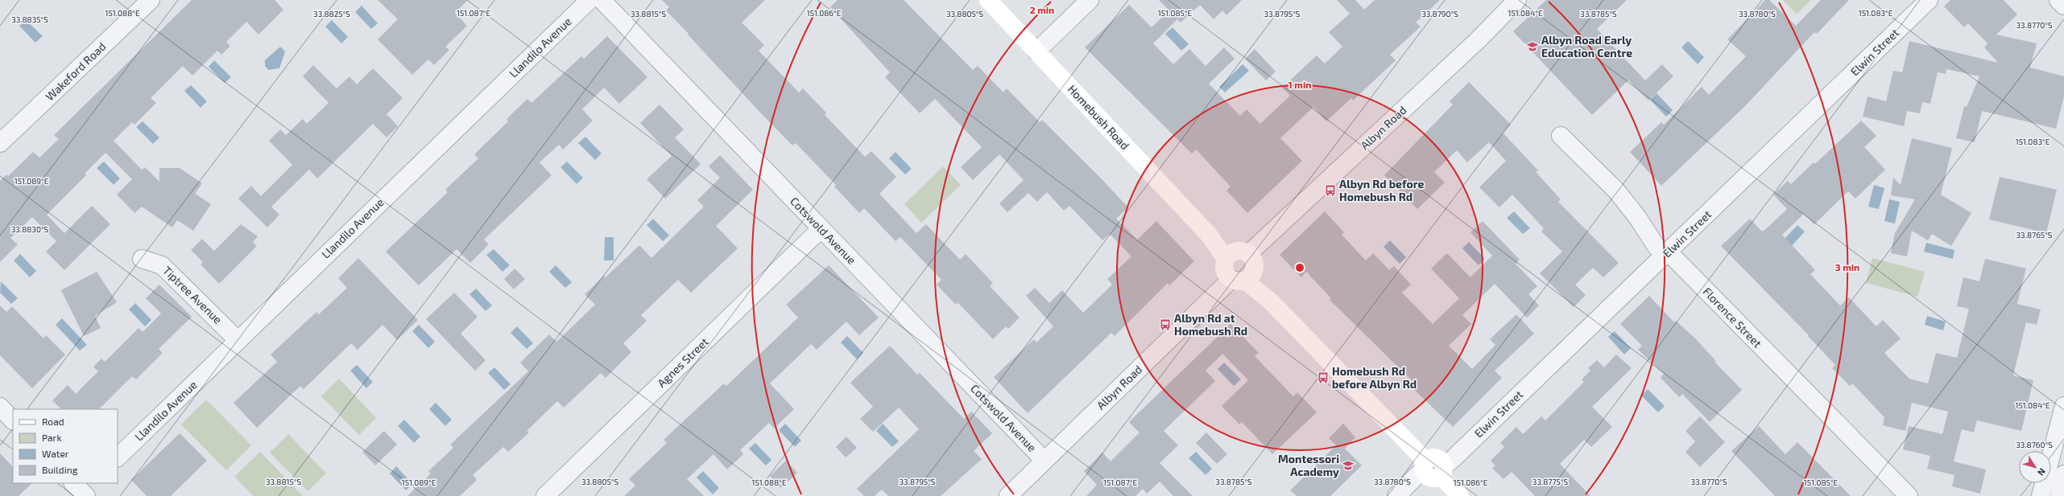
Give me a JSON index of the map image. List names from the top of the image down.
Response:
{
  "streets": {
    "main road": ["Homebush Road"],
    "street": [
      "Llandilo Avenue",
      "Elwin Street",
      "Wakeford Road",
      "Albyn Road",
      "Cotswold Avenue",
      "Tiptree Avenue",
      "Florence Street",
      "Agnes Street"
    ]
  },
  "crossings": [
    ["Llandilo Avenue", "Tiptree Avenue"],
    ["Elwin Street", "Florence Street"],
    ["Homebush Road", "Albyn Road"],
    ["Albyn Road", "Cotswold Avenue"],
    ["Cotswold Avenue", "Agnes Street"]
  ],
  "places": {
    "school or university": ["Albyn Road Early Education Centre", "Montessori Academy"],
    "bus stop": ["Albyn Rd before Homebush Rd", "Albyn Rd at Homebush Rd", "Homebush Rd before Albyn Rd"]
  },
  "legend": [
    "Road",
    "Park",
    "Water",
    "Building"
  ],
  "north": "bottom right",
  "coordinates": [
    "151.087°E",
    "151.086°E",
    "151.085°E",
    "151.084°E",
    "151.088°E",
    "151.083°E",
    "33.8825°S",
    "33.8815°S",
    "33.8805°S",
    "33.8795°S",
    "33.8790°S",
    "33.8785°S",
    "33.8780°S",
    "33.8835°S",
    "33.8770°S",
    "151.089°E",
    "33.8830°S",
    "33.8765°S",
    "33.8760°S",
    "33.8775°S"
  ],
  "rings": ["2 min", "1 min", "3 min"]
}
